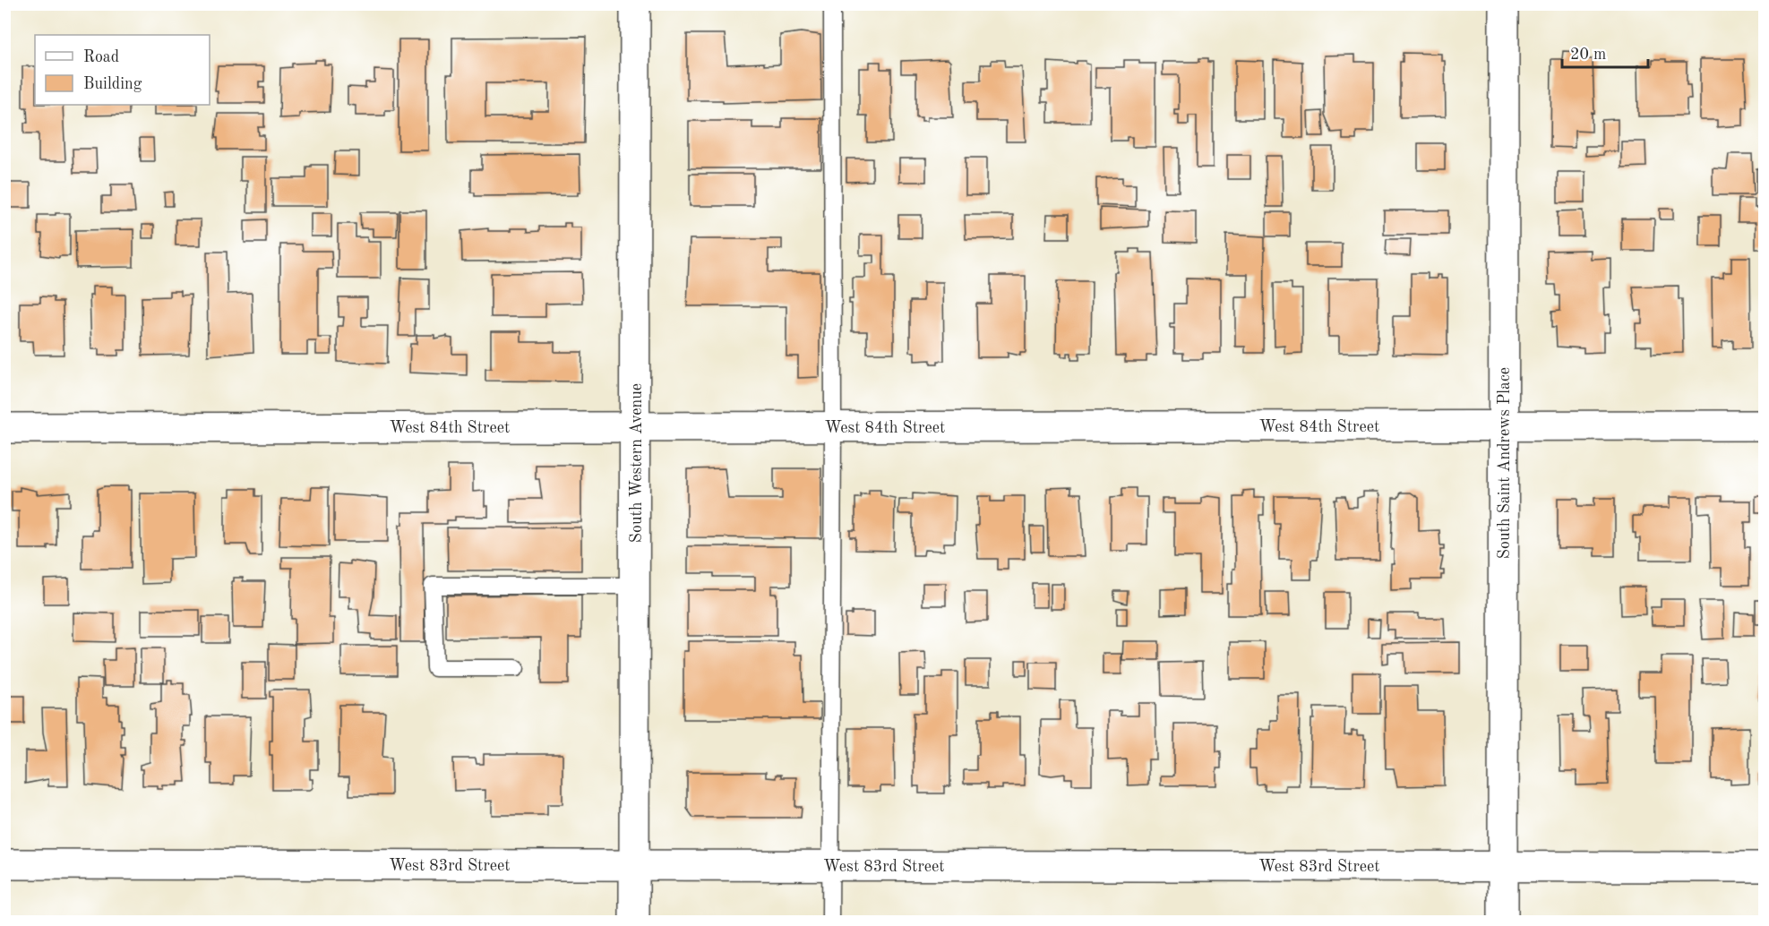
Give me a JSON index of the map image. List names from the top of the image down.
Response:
{
  "streets": {
    "street": [
      "West 84th Street",
      "South Western Avenue",
      "South Saint Andrews Place",
      "West 83rd Street"
    ]
  },
  "crossings": [
    ["West 84th Street", "South Western Avenue"],
    ["West 84th Street", "South Saint Andrews Place"],
    ["South Western Avenue", "West 83rd Street"],
    ["South Saint Andrews Place", "West 83rd Street"]
  ],
  "legend": ["Road", "Building"],
  "scale_bar": "20 m"
}
